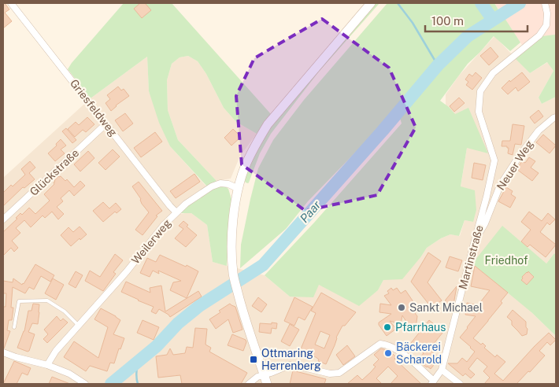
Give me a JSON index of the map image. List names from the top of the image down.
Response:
{
  "streets": {
    "street": [
      "Griesfeldweg",
      "Neuer Weg",
      "Glückstraße",
      "Weilerweg",
      "Martinstraße"
    ]
  },
  "crossings": [
    ["Griesfeldweg", "Glückstraße"],
    ["Griesfeldweg", "Weilerweg"],
    ["Neuer Weg", "Martinstraße"]
  ],
  "water": ["Paar"],
  "parks": ["Friedhof"],
  "places": {
    "other": ["Sankt Michael", "Pfarrhaus", "Bäckerei Scharold"],
    "transit": ["Ottmaring Herrenberg"]
  },
  "scale_bar": "100 m"
}
